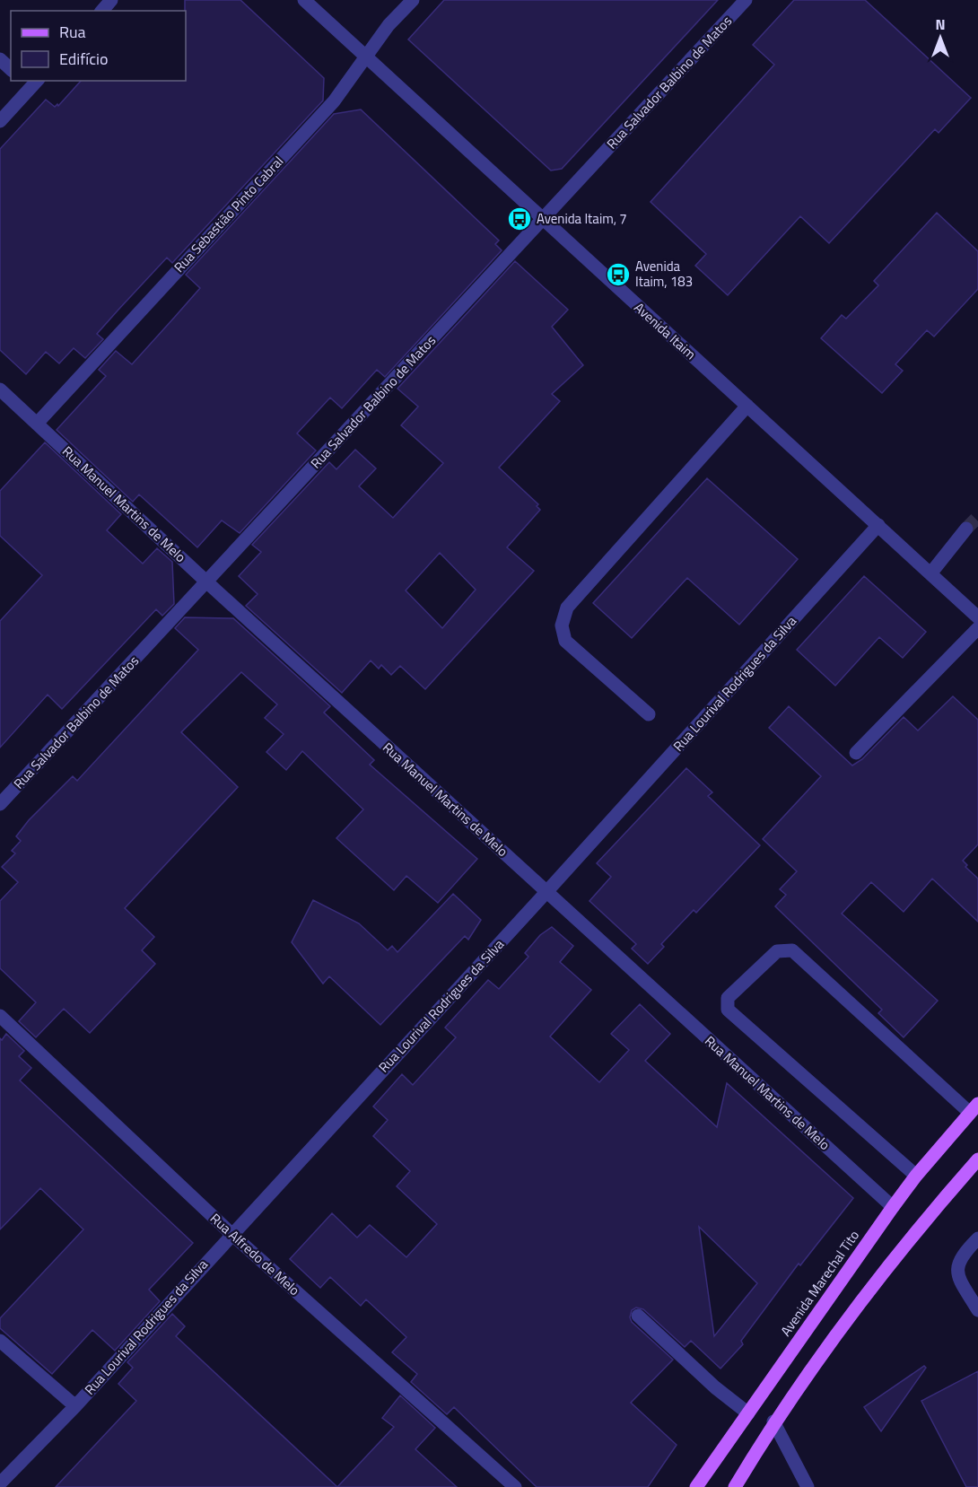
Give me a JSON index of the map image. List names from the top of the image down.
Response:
{
  "streets": {
    "main road": ["Avenida Marechal Tito"],
    "street": [
      "Rua Salvador Balbino de Matos",
      "Rua Sebastião Pinto Cabral",
      "Avenida Itaim",
      "Rua Manuel Martins de Melo",
      "Rua Lourival Rodrigues da Silva",
      "Rua Alfredo de Melo"
    ]
  },
  "crossings": [
    ["Rua Salvador Balbino de Matos", "Avenida Itaim"],
    ["Rua Salvador Balbino de Matos", "Rua Manuel Martins de Melo"],
    ["Rua Sebastião Pinto Cabral", "Avenida Itaim"],
    ["Rua Sebastião Pinto Cabral", "Rua Manuel Martins de Melo"],
    ["Avenida Itaim", "Rua Lourival Rodrigues da Silva"],
    ["Rua Manuel Martins de Melo", "Rua Lourival Rodrigues da Silva"],
    ["Rua Manuel Martins de Melo", "Avenida Marechal Tito"],
    ["Rua Lourival Rodrigues da Silva", "Rua Alfredo de Melo"]
  ],
  "places": {
    "bus stop": ["Avenida Itaim, 7", "Avenida Itaim, 183"]
  },
  "legend": ["Rua", "Edifício"],
  "north": "top"
}
